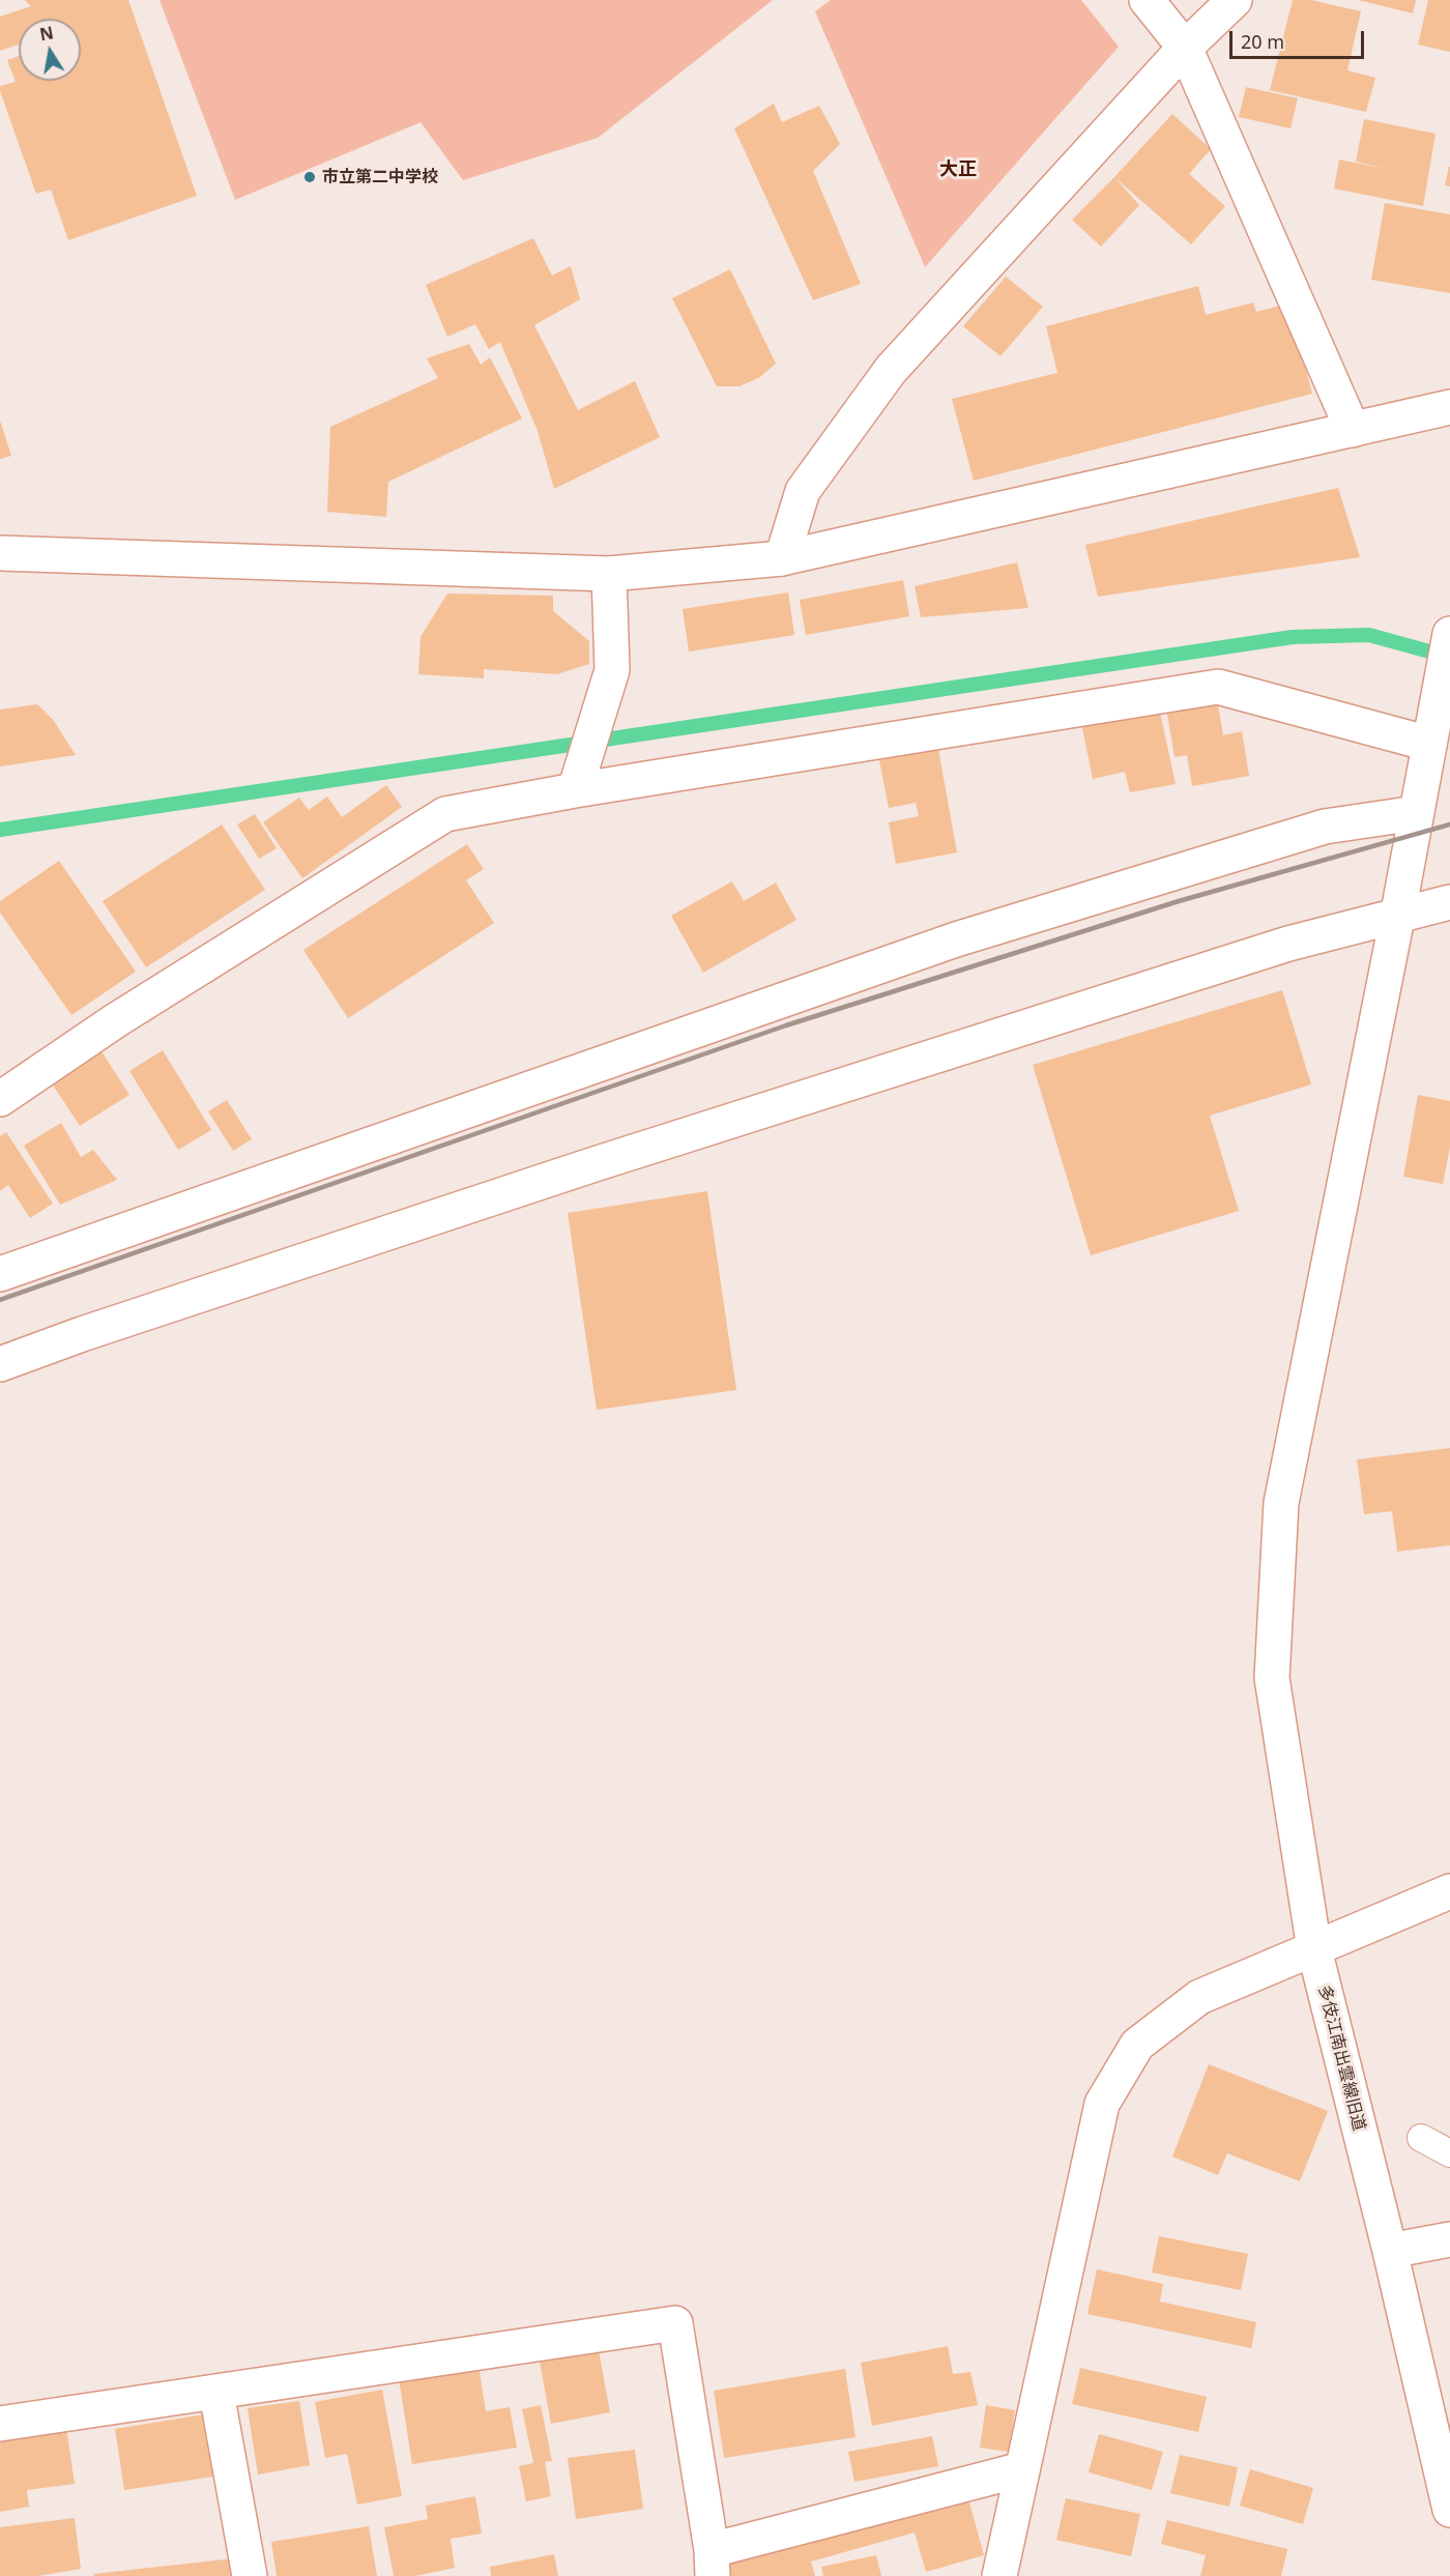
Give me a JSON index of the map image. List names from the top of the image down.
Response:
{
  "streets": {
    "street": ["多伎江南出雲線旧道"]
  },
  "districts": ["大正"],
  "places": ["市立第二中学校"],
  "scale_bar": "20 m",
  "north": "top"
}
